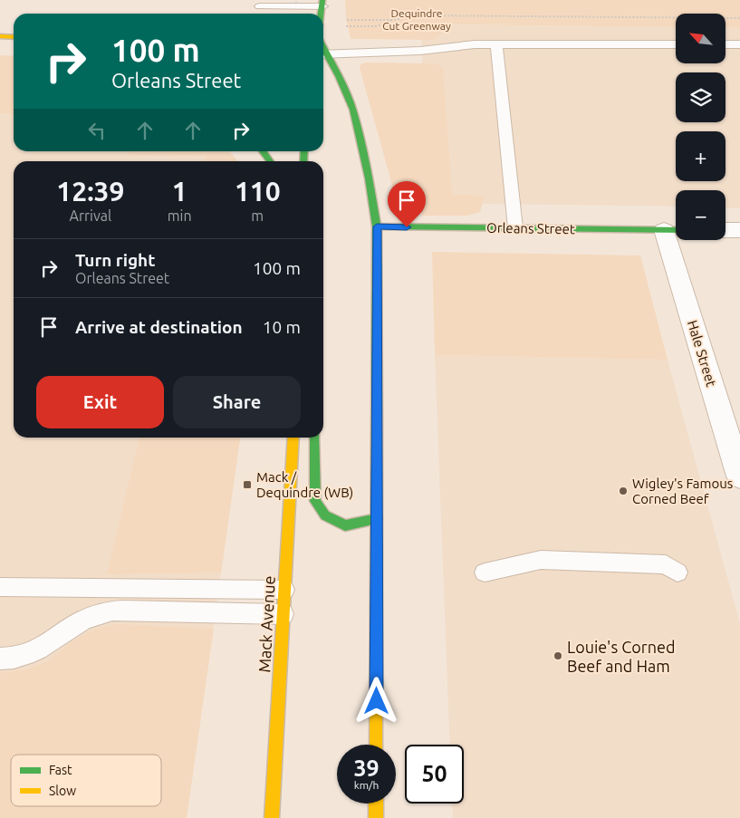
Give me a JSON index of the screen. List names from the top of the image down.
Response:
{
  "streets": {
    "main road": ["Orleans Street", "Mack Avenue"],
    "street": ["Hale Street"]
  },
  "crossings": [
    ["Orleans Street", "Hale Street"]
  ],
  "parks": ["Dequindre Cut Greenway"],
  "places": {
    "transit": ["Mack / Dequindre (WB)"],
    "other": ["Wigley's Famous Corned Beef", "Louie's Corned Beef and Ham"]
  },
  "legend": ["Fast", "Slow"],
  "north": "top left",
  "page": {
    "map_buttons": ["+", "−"],
    "turn": ["100 m", "Orleans Street"],
    "eta": [
      "12:39",
      "Arrival",
      "1",
      "min",
      "110",
      "m"
    ],
    "list": [
      {
        "name": "Turn right",
        "note": "Orleans Street",
        "value": "100 m"
      },
      {
        "name": "Arrive at destination",
        "value": "10 m"
      }
    ],
    "buttons": ["Exit", "Share"],
    "speed": "39 km/h",
    "limit": "50"
  }
}
